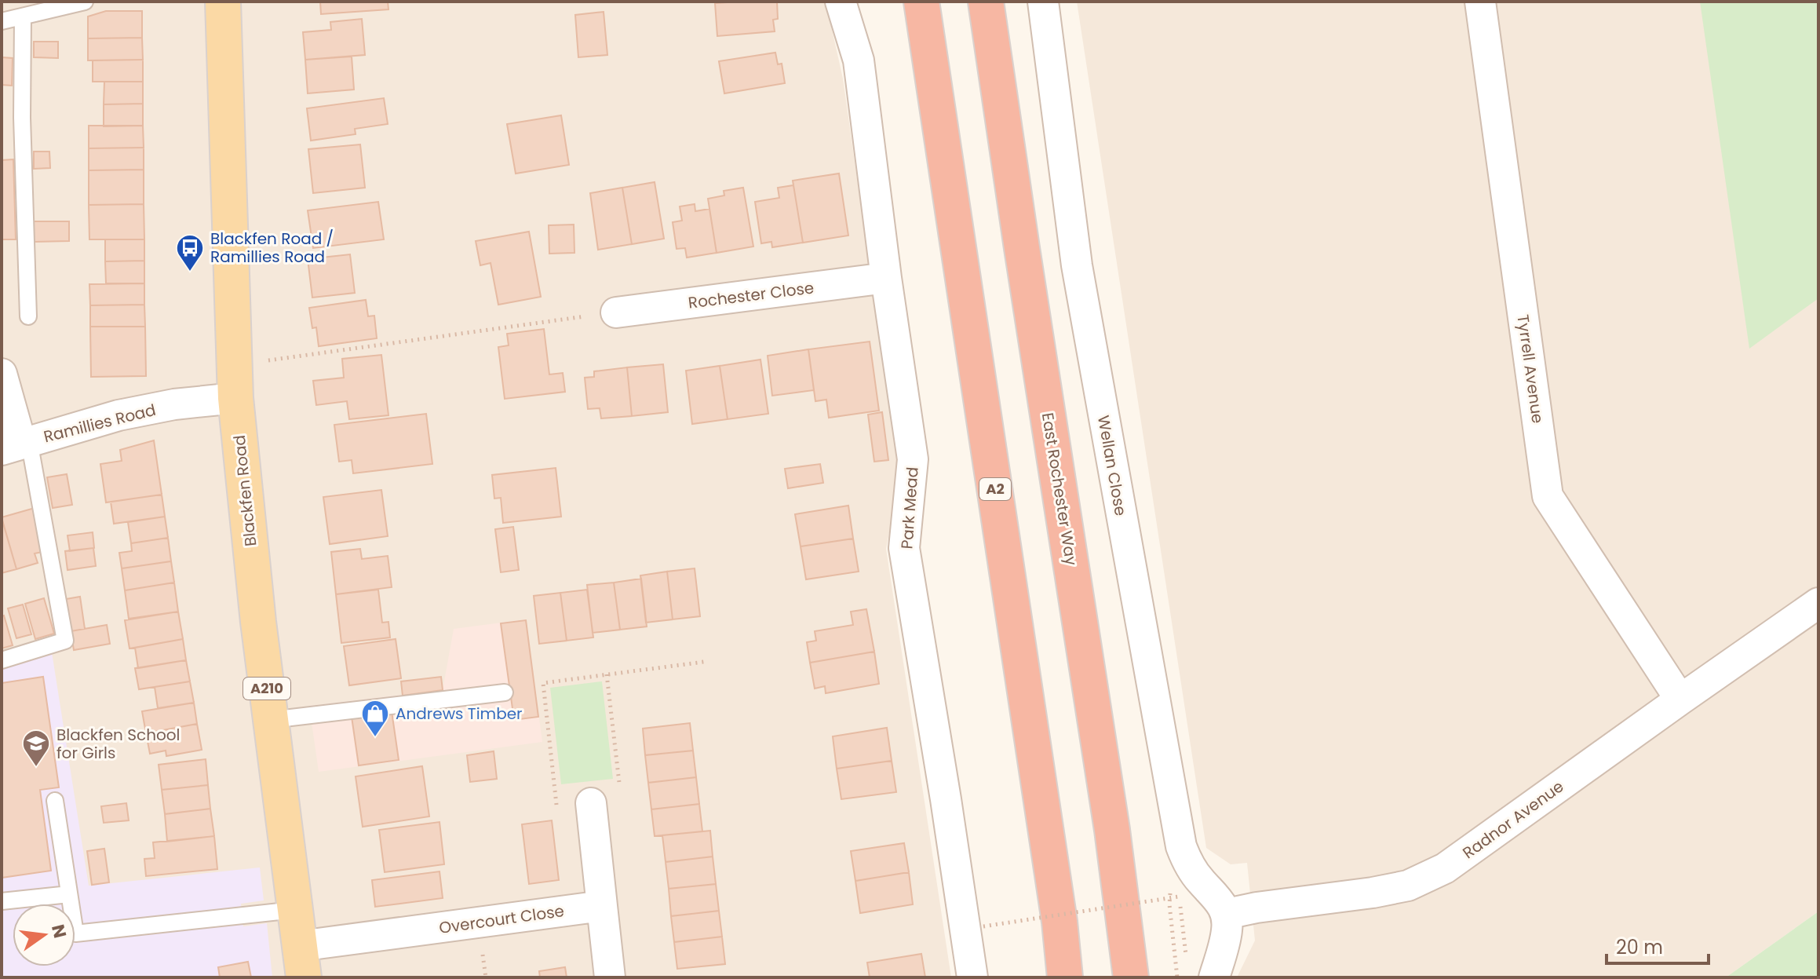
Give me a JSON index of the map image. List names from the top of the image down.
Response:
{
  "streets": {
    "highway": ["A2", "East Rochester Way"],
    "main road": ["Blackfen Road", "A210"],
    "street": [
      "Rochester Close",
      "Tyrrell Avenue",
      "Ramillies Road",
      "Wellan Close",
      "Park Mead",
      "Radnor Avenue",
      "Overcourt Close"
    ]
  },
  "crossings": [
    ["Rochester Close", "Park Mead"],
    ["Tyrrell Avenue", "Radnor Avenue"],
    ["Ramillies Road", "Blackfen Road"],
    ["Wellan Close", "Radnor Avenue"],
    ["Blackfen Road", "Overcourt Close"]
  ],
  "places": {
    "bus stop": ["Blackfen Road / Ramillies Road"],
    "shop": ["Andrews Timber"],
    "school or university": ["Blackfen School for Girls"]
  },
  "scale_bar": "20 m",
  "north": "right"
}
